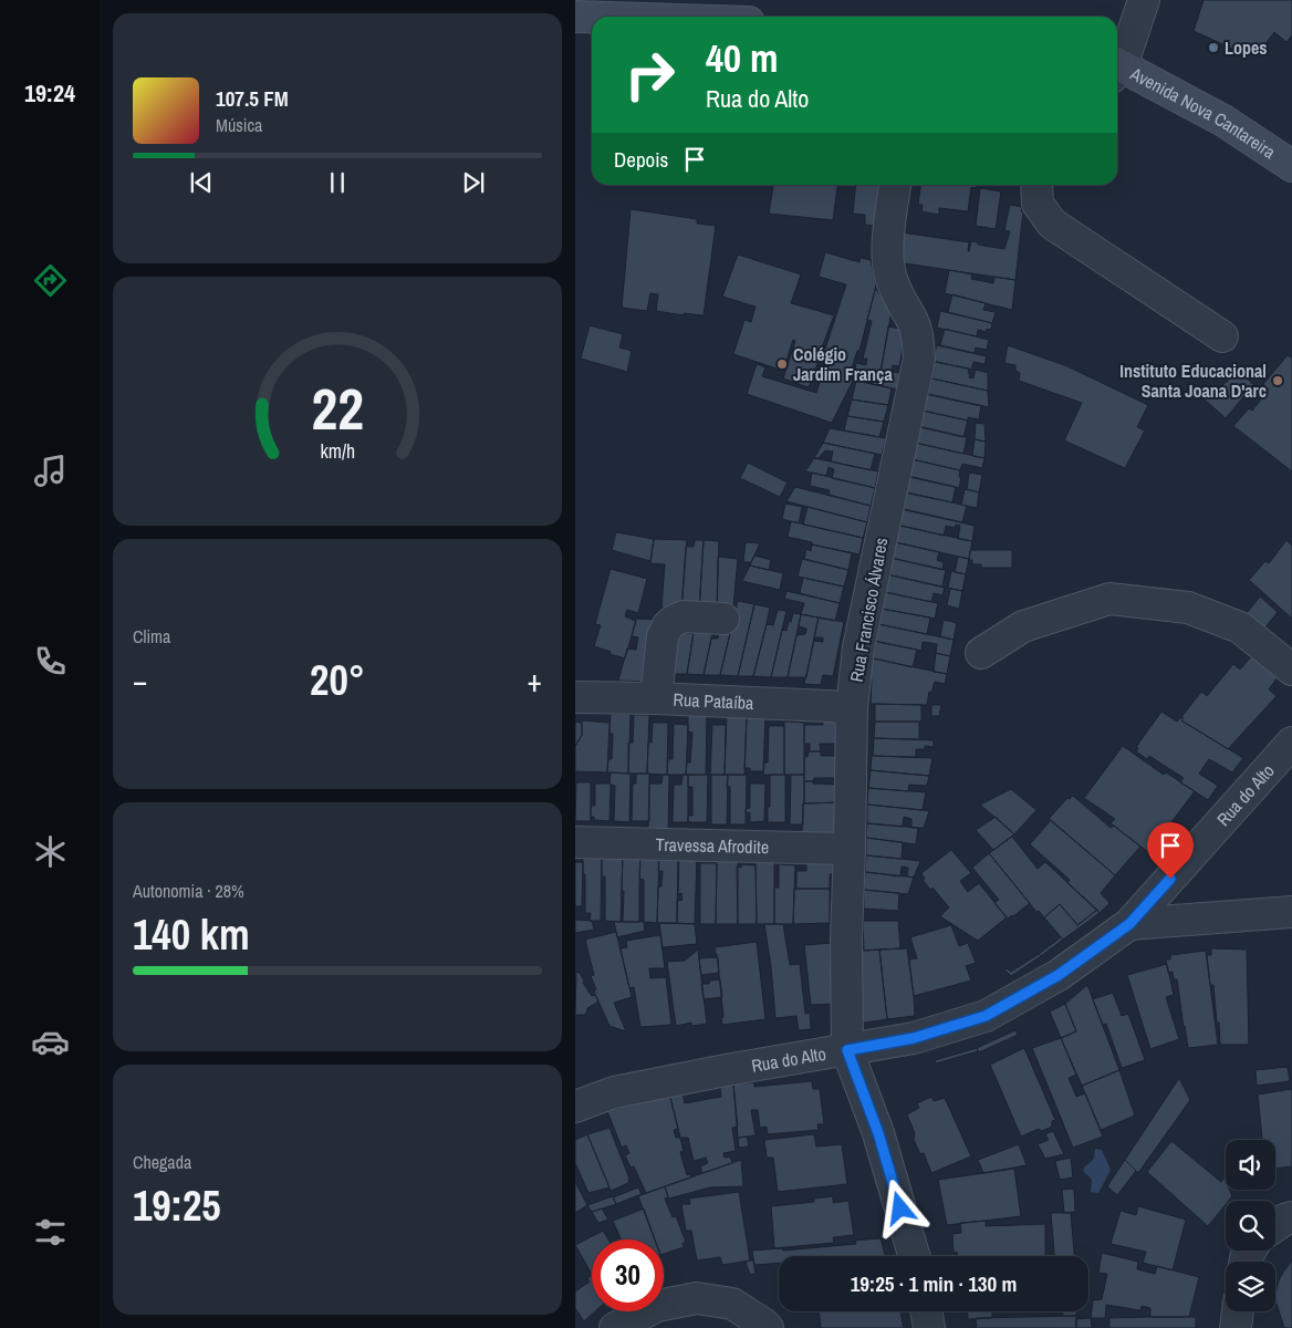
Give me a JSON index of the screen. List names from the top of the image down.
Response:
{
  "streets": {
    "main road": ["Avenida Nova Cantareira"],
    "street": [
      "Rua Francisco Álvares",
      "Rua Pataíba",
      "Rua do Alto",
      "Travessa Afrodite"
    ]
  },
  "crossings": [
    ["Rua Francisco Álvares", "Rua Pataíba"],
    ["Rua Francisco Álvares", "Rua do Alto"],
    ["Rua Francisco Álvares", "Travessa Afrodite"]
  ],
  "places": ["Lopes", "Colégio Jardim França", "Instituto Educacional Santa Joana D'arc"],
  "page": {
    "tabs": "19:24",
    "turn": ["40 m", "Rua do Alto"],
    "song": ["107.5 FM", "Música"],
    "then": "Depois",
    "tile": [
      "Clima",
      ["Autonomia · 28%", "140 km"],
      ["Chegada", "19:25"]
    ],
    "heat": ["−", "20°", "+"],
    "limit": "30",
    "trip": "19:25 · 1 min · 130 m",
    "gauge": ["22", "km/h"]
  }
}
